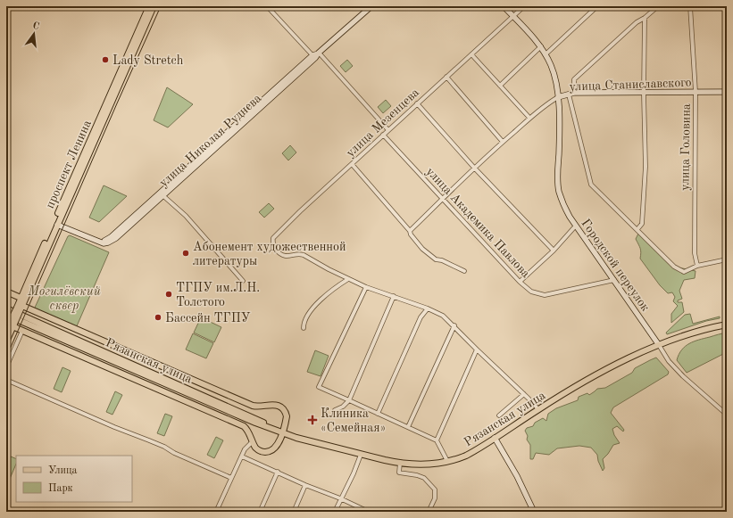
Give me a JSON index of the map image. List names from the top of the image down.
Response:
{
  "streets": {
    "main road": ["проспект Ленина", "Рязанская улица"],
    "street": [
      "улица Станиславского",
      "улица Мезенцева",
      "улица Николая Руднева",
      "улица Головина",
      "улица Академика Павлова",
      "Городской переулок"
    ]
  },
  "crossings": [
    ["улица Станиславского", "улица Мезенцева"],
    ["улица Станиславского", "улица Головина"],
    ["улица Станиславского", "Городской переулок"],
    ["улица Мезенцева", "улица Академика Павлова"],
    ["улица Николая Руднева", "проспект Ленина"],
    ["улица Академика Павлова", "Городской переулок"],
    ["Городской переулок", "Рязанская улица"]
  ],
  "parks": ["Могилёвский сквер"],
  "places": {
    "other": [
      "Lady Stretch",
      "Абонемент художественной литературы",
      "ТГПУ им.Л.Н. Толстого",
      "Бассейн ТГПУ"
    ],
    "health": ["Клиника «Семейная»"]
  },
  "legend": ["Улица", "Парк"],
  "north": "top"
}
